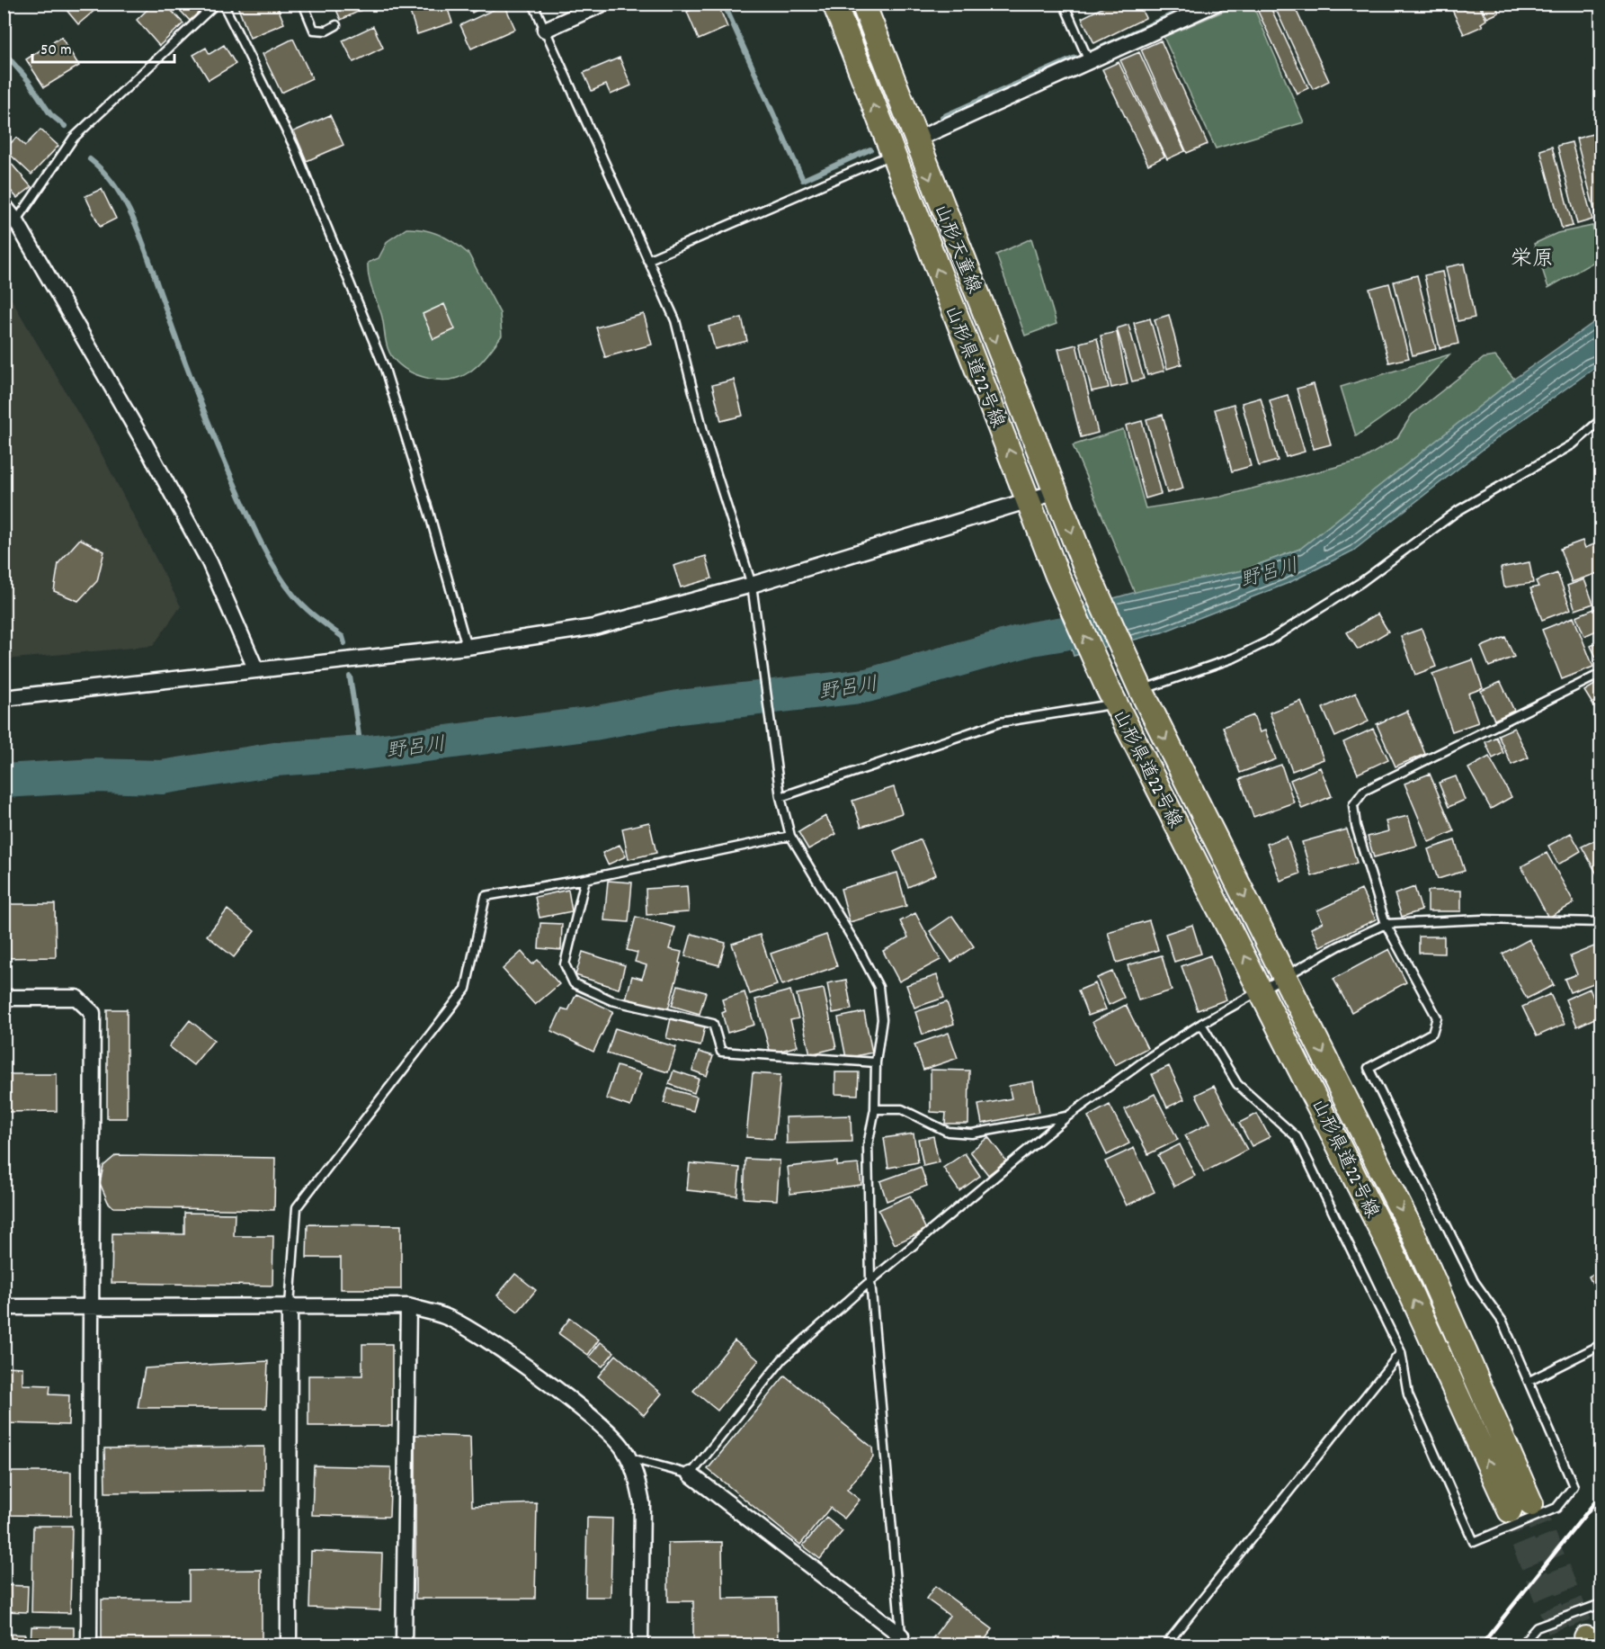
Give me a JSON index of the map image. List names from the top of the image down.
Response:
{
  "streets": {
    "main road": ["山形天童線", "山形県道22号線"]
  },
  "crossings": [
    ["山形天童線", "山形県道22号線"]
  ],
  "one_way": ["山形天童線"],
  "districts": ["栄原"],
  "water": ["野呂川"],
  "scale_bar": "50 m"
}
